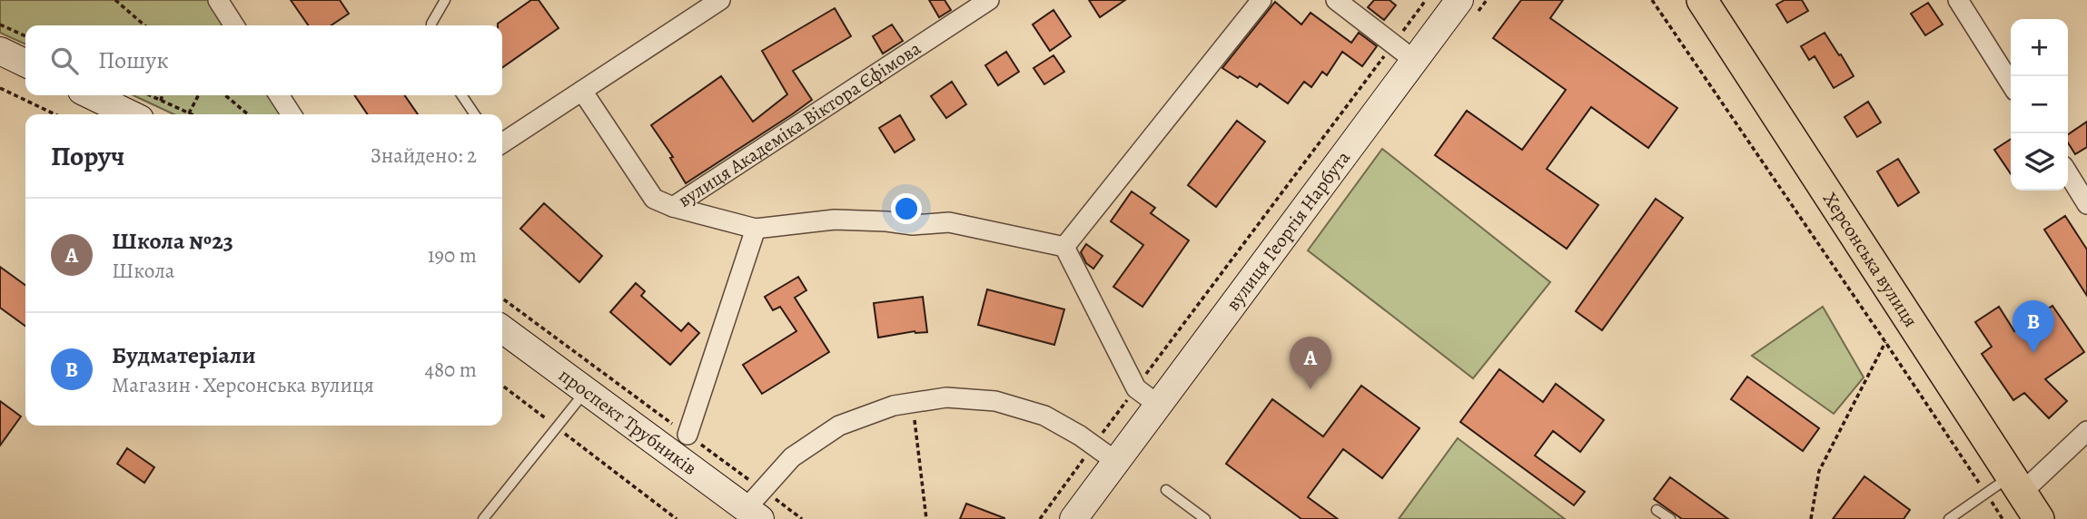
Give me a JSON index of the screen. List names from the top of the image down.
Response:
{
  "streets": {
    "main road": ["Херсонська вулиця"],
    "street": ["вулиця Академіка Віктора Єфімова", "вулиця Георгія Нарбута", "проспект Трубників"]
  },
  "page": {
    "map_buttons": ["+", "−"],
    "search": "Пошук",
    "heading": ["Поруч", "Знайдено: 2"],
    "list": [
      {
        "mark": "A",
        "name": "Школа №23",
        "note": "Школа",
        "value": "190 m"
      },
      {
        "mark": "B",
        "name": "Будматеріали",
        "note": "Магазин · Херсонська вулиця",
        "value": "480 m"
      }
    ],
    "pins": ["B", "A"]
  }
}
